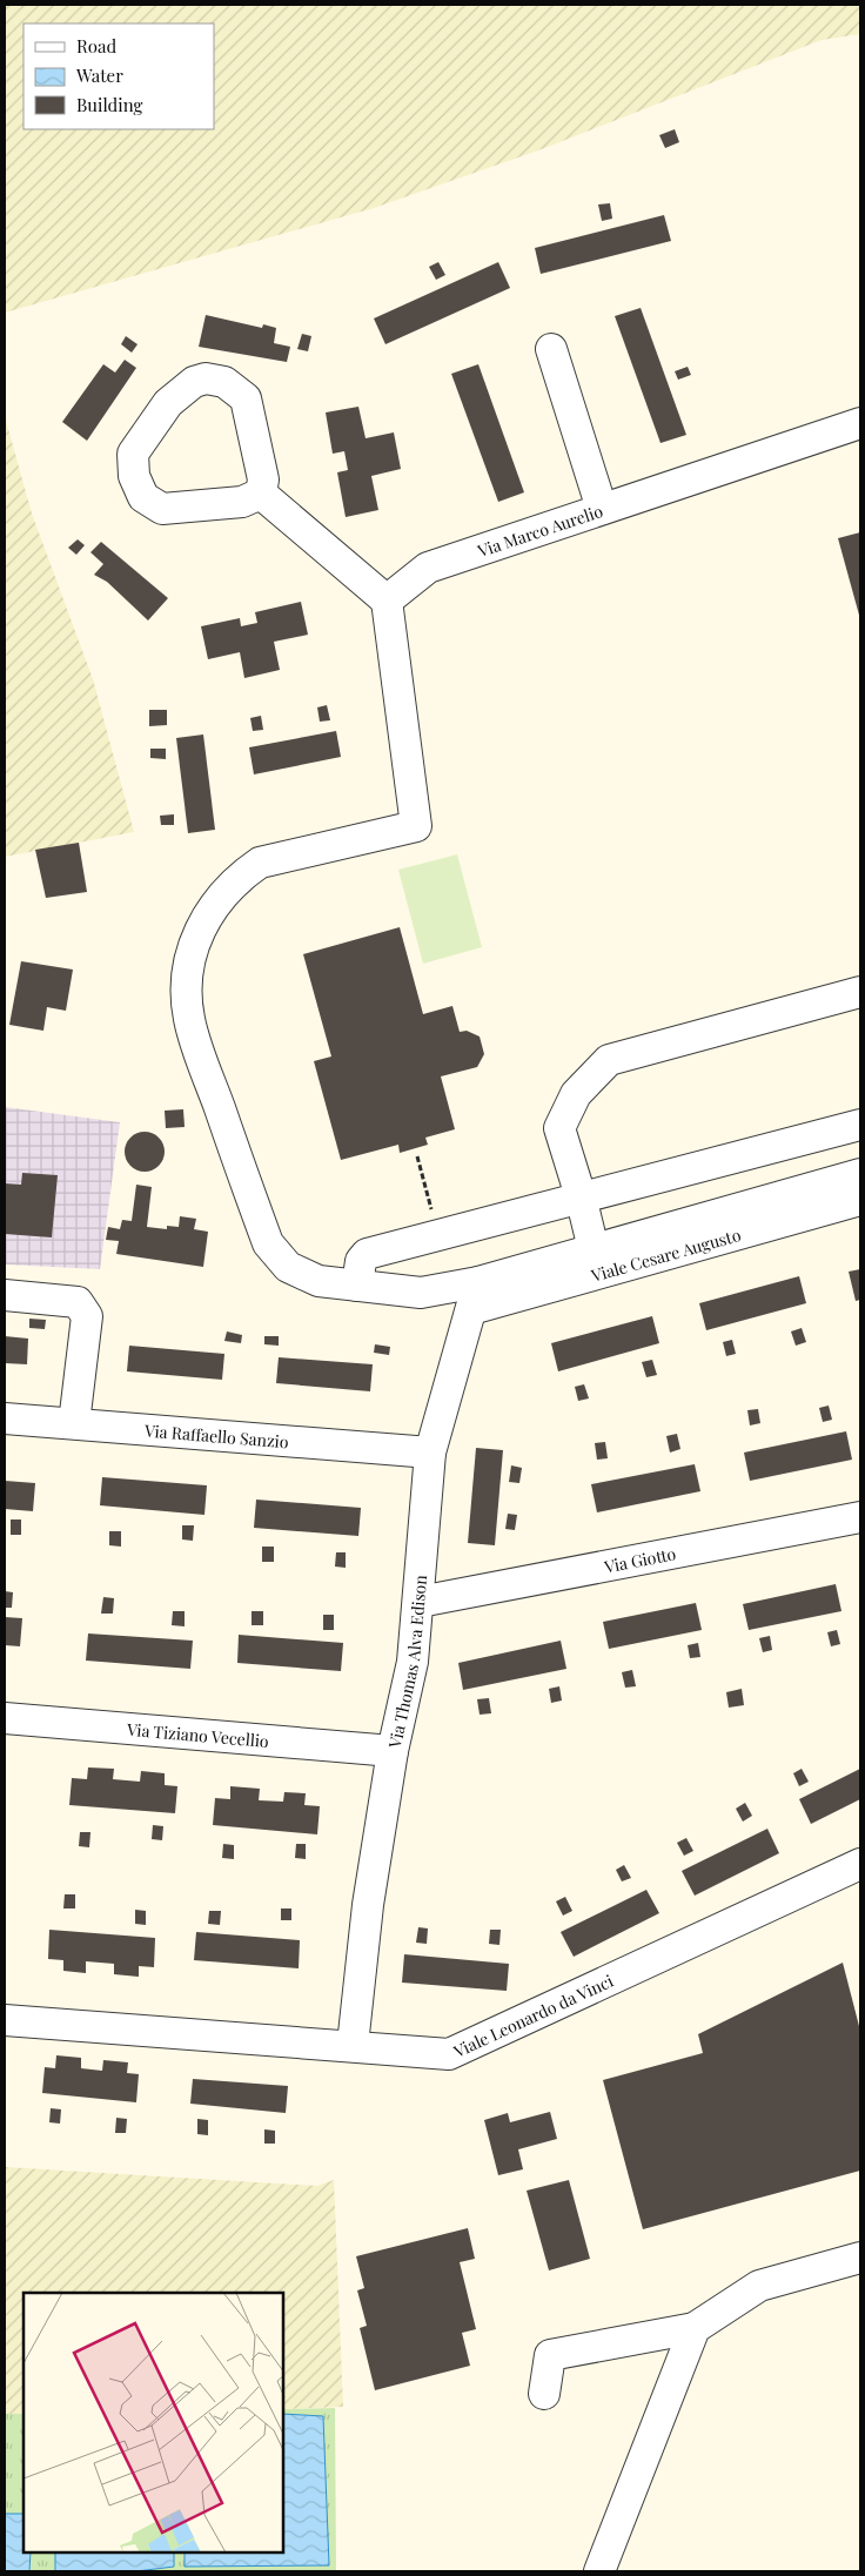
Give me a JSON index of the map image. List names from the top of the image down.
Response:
{
  "streets": {
    "street": [
      "Via Marco Aurelio",
      "Viale Cesare Augusto",
      "Via Raffaello Sanzio",
      "Via Giotto",
      "Via Thomas Alva Edison",
      "Via Tiziano Vecellio",
      "Viale Leonardo da Vinci"
    ]
  },
  "crossings": [
    ["Viale Cesare Augusto", "Via Thomas Alva Edison"],
    ["Via Raffaello Sanzio", "Via Thomas Alva Edison"],
    ["Via Giotto", "Via Thomas Alva Edison"],
    ["Via Thomas Alva Edison", "Via Tiziano Vecellio"],
    ["Via Thomas Alva Edison", "Viale Leonardo da Vinci"]
  ],
  "legend": ["Road", "Water", "Building"]
}
